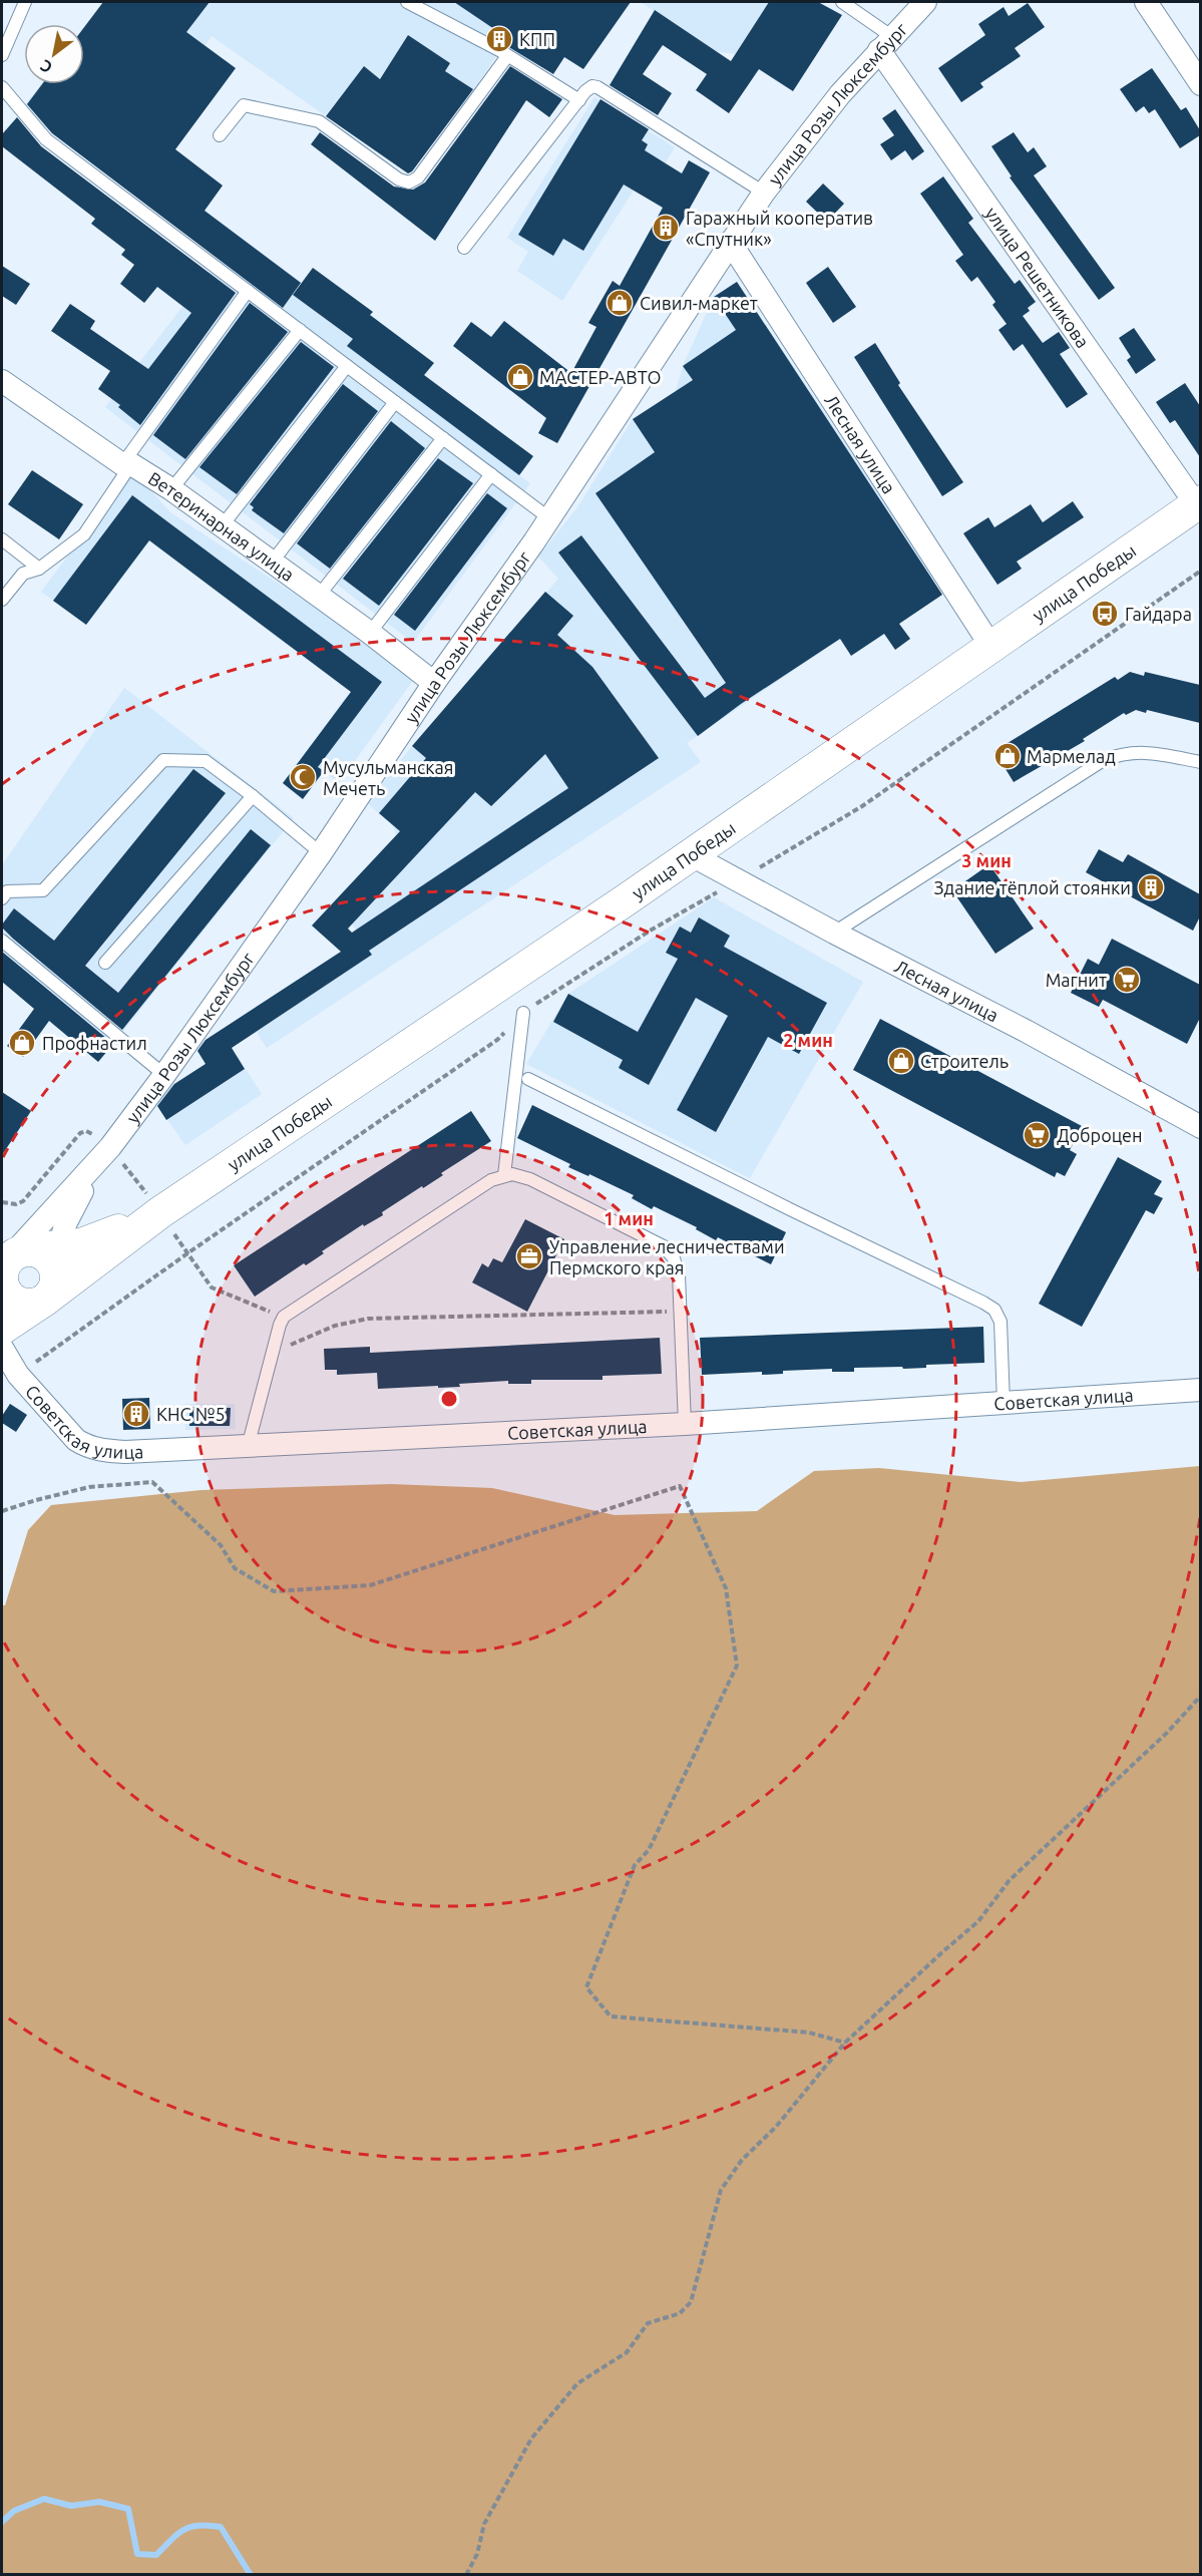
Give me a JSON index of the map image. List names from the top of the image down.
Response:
{
  "streets": {
    "street": [
      "улица Розы Люксембург",
      "улица Решетникова",
      "Лесная улица",
      "Ветеринарная улица",
      "улица Победы",
      "Советская улица"
    ]
  },
  "crossings": [
    ["улица Розы Люксембург", "улица Решетникова"],
    ["улица Розы Люксембург", "Лесная улица"],
    ["улица Розы Люксембург", "Ветеринарная улица"],
    ["улица Решетникова", "улица Победы"],
    ["Лесная улица", "улица Победы"]
  ],
  "places": {
    "building": [
      "КПП",
      "Гаражный кооператив «Спутник»",
      "Здание тёплой стоянки",
      "КНС №5"
    ],
    "shop": [
      "Сивил-маркет",
      "МАСТЕР-АВТО",
      "Мармелад",
      "Профнастил",
      "Строитель"
    ],
    "bus stop": ["Гайдара"],
    "mosque": ["Мусульманская Мечеть"],
    "supermarket": ["Магнит", "Доброцен"],
    "office": ["Управление лесничествами Пермского края"]
  },
  "north": "bottom left",
  "rings": ["3 мин", "2 мин", "1 мин"]
}
